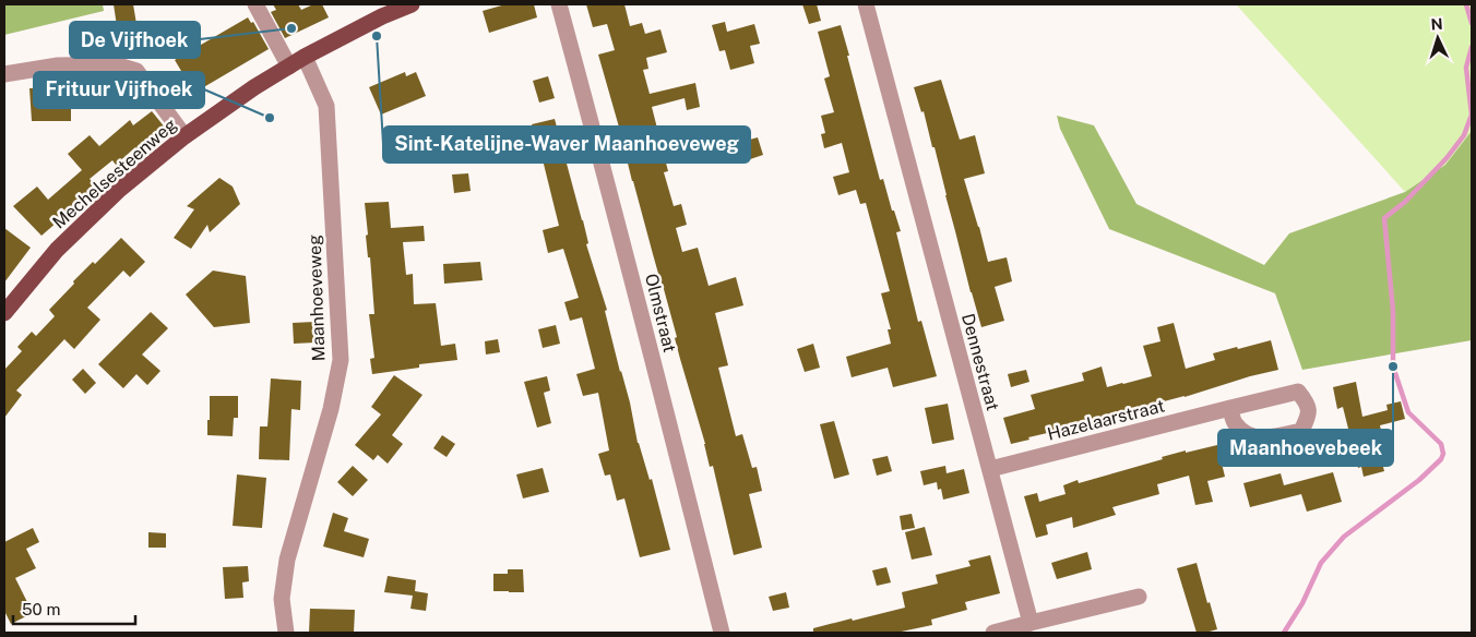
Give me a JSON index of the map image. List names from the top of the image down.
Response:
{
  "streets": {
    "main road": ["Mechelsesteenweg"],
    "street": [
      "Maanhoeveweg",
      "Olmstraat",
      "Dennestraat",
      "Hazelaarstraat"
    ]
  },
  "crossings": [
    ["Mechelsesteenweg", "Maanhoeveweg"],
    ["Dennestraat", "Hazelaarstraat"]
  ],
  "places": [
    "De Vijfhoek",
    "Sint-Katelijne-Waver Maanhoeveweg",
    "Frituur Vijfhoek",
    "Maanhoevebeek"
  ],
  "scale_bar": "50 m",
  "north": "top"
}
